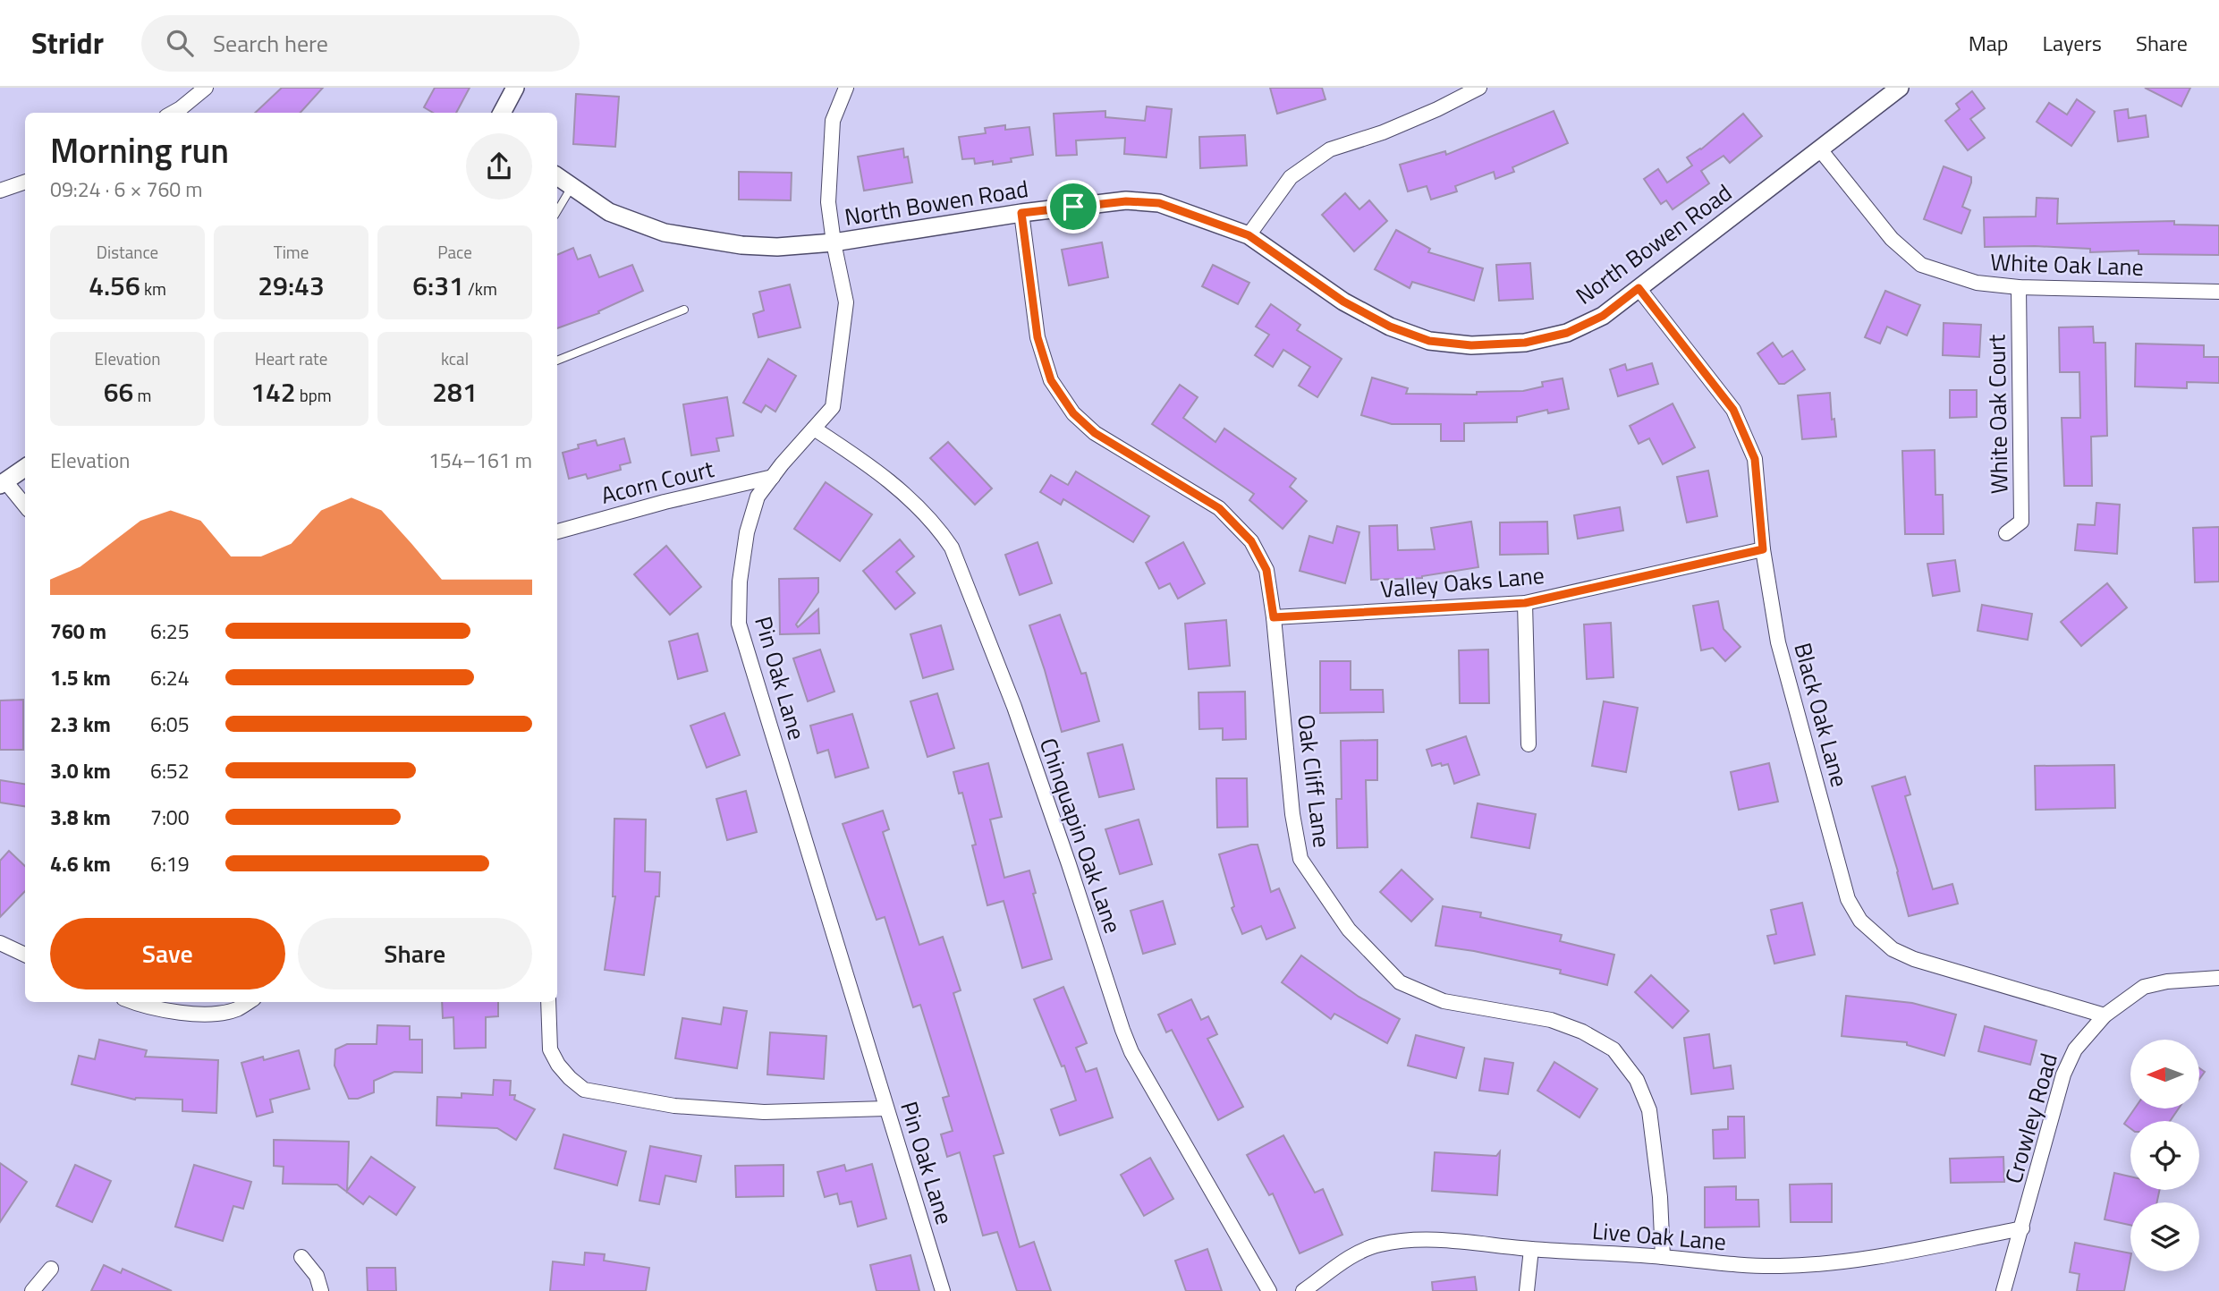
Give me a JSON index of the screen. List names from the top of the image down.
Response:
{
  "streets": {
    "street": [
      "North Bowen Road",
      "White Oak Lane",
      "White Oak Court",
      "Acorn Court",
      "Valley Oaks Lane",
      "Pin Oak Lane",
      "Black Oak Lane",
      "Oak Cliff Lane",
      "Chinquapin Oak Lane",
      "Crowley Road",
      "Live Oak Lane"
    ]
  },
  "crossings": [
    ["North Bowen Road", "White Oak Lane"],
    ["North Bowen Road", "Pin Oak Lane"],
    ["North Bowen Road", "Black Oak Lane"],
    ["North Bowen Road", "Oak Cliff Lane"],
    ["White Oak Lane", "White Oak Court"],
    ["Acorn Court", "Pin Oak Lane"],
    ["Valley Oaks Lane", "Black Oak Lane"],
    ["Valley Oaks Lane", "Oak Cliff Lane"],
    ["Pin Oak Lane", "Chinquapin Oak Lane"],
    ["Black Oak Lane", "Crowley Road"],
    ["Oak Cliff Lane", "Live Oak Lane"],
    ["Crowley Road", "Live Oak Lane"]
  ],
  "north": "left",
  "page": {
    "header": "Stridr",
    "search": "Search here",
    "nav": ["Map", "Layers", "Share"],
    "heading": ["Morning run", "09:24 · 6 × 760 m"],
    "stats": [
      ["Distance", "4.56 km"],
      ["Time", "29:43"],
      ["Pace", "6:31 /km"],
      ["Elevation", "66 m"],
      ["Heart rate", "142 bpm"],
      ["kcal", "281"]
    ],
    "chart": ["Elevation", "154–161 m"],
    "list": [
      {
        "name": "760 m",
        "note": "6:25"
      },
      {
        "name": "1.5 km",
        "note": "6:24"
      },
      {
        "name": "2.3 km",
        "note": "6:05"
      },
      {
        "name": "3.0 km",
        "note": "6:52"
      },
      {
        "name": "3.8 km",
        "note": "7:00"
      },
      {
        "name": "4.6 km",
        "note": "6:19"
      }
    ],
    "buttons": ["Save", "Share"]
  }
}
